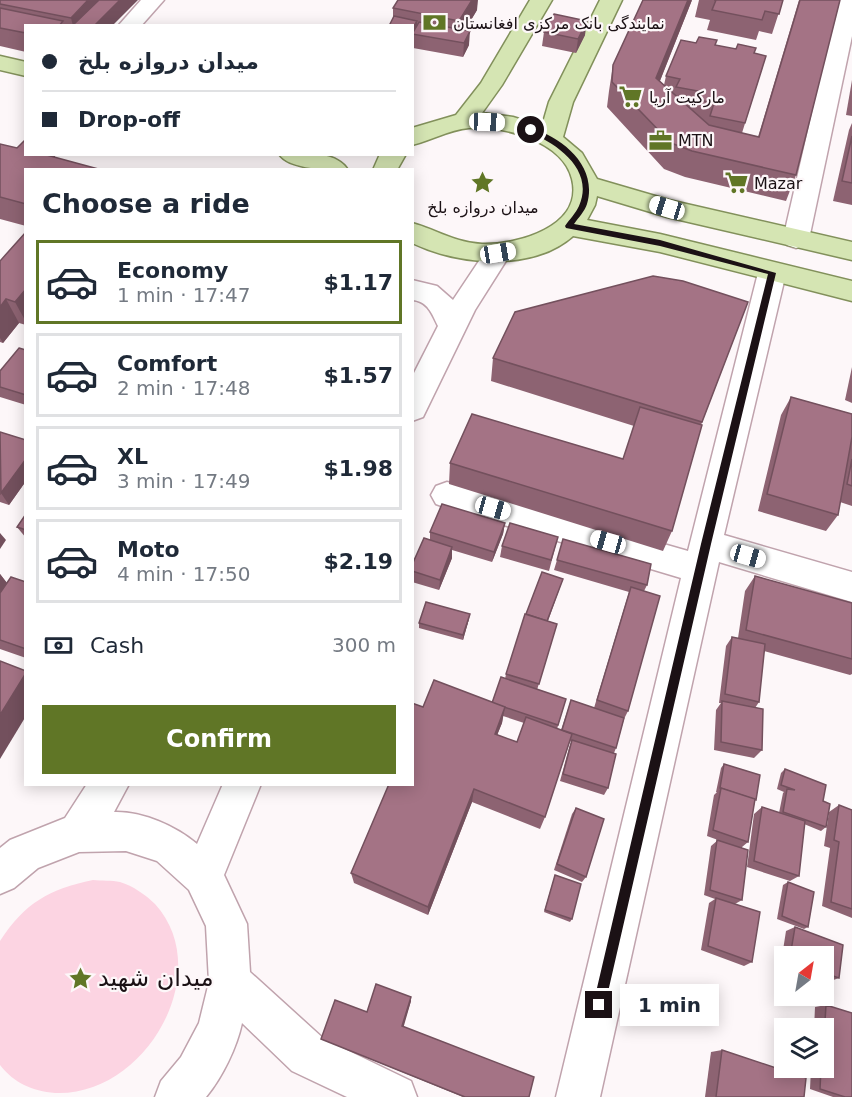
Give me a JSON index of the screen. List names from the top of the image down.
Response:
{
  "places": {
    "bank": ["نمایندگی بانک مرکزی افغانستان"],
    "supermarket": ["مارکیت آریا", "Mazar"],
    "office": ["MTN"],
    "place": ["میدان دروازه بلخ", "میدان شهید"]
  },
  "north": "top right",
  "page": {
    "banner": ["میدان دروازه بلخ", "Drop-off"],
    "heading": "Choose a ride",
    "list": [
      {
        "name": "Economy",
        "note": "1 min · 17:47",
        "value": "$1.17"
      },
      {
        "name": "Comfort",
        "note": "2 min · 17:48",
        "value": "$1.57"
      },
      {
        "name": "XL",
        "note": "3 min · 17:49",
        "value": "$1.98"
      },
      {
        "name": "Moto",
        "note": "4 min · 17:50",
        "value": "$2.19"
      }
    ],
    "pay": ["Cash", "300 m"],
    "buttons": "Confirm",
    "bubble": "1 min"
  }
}
